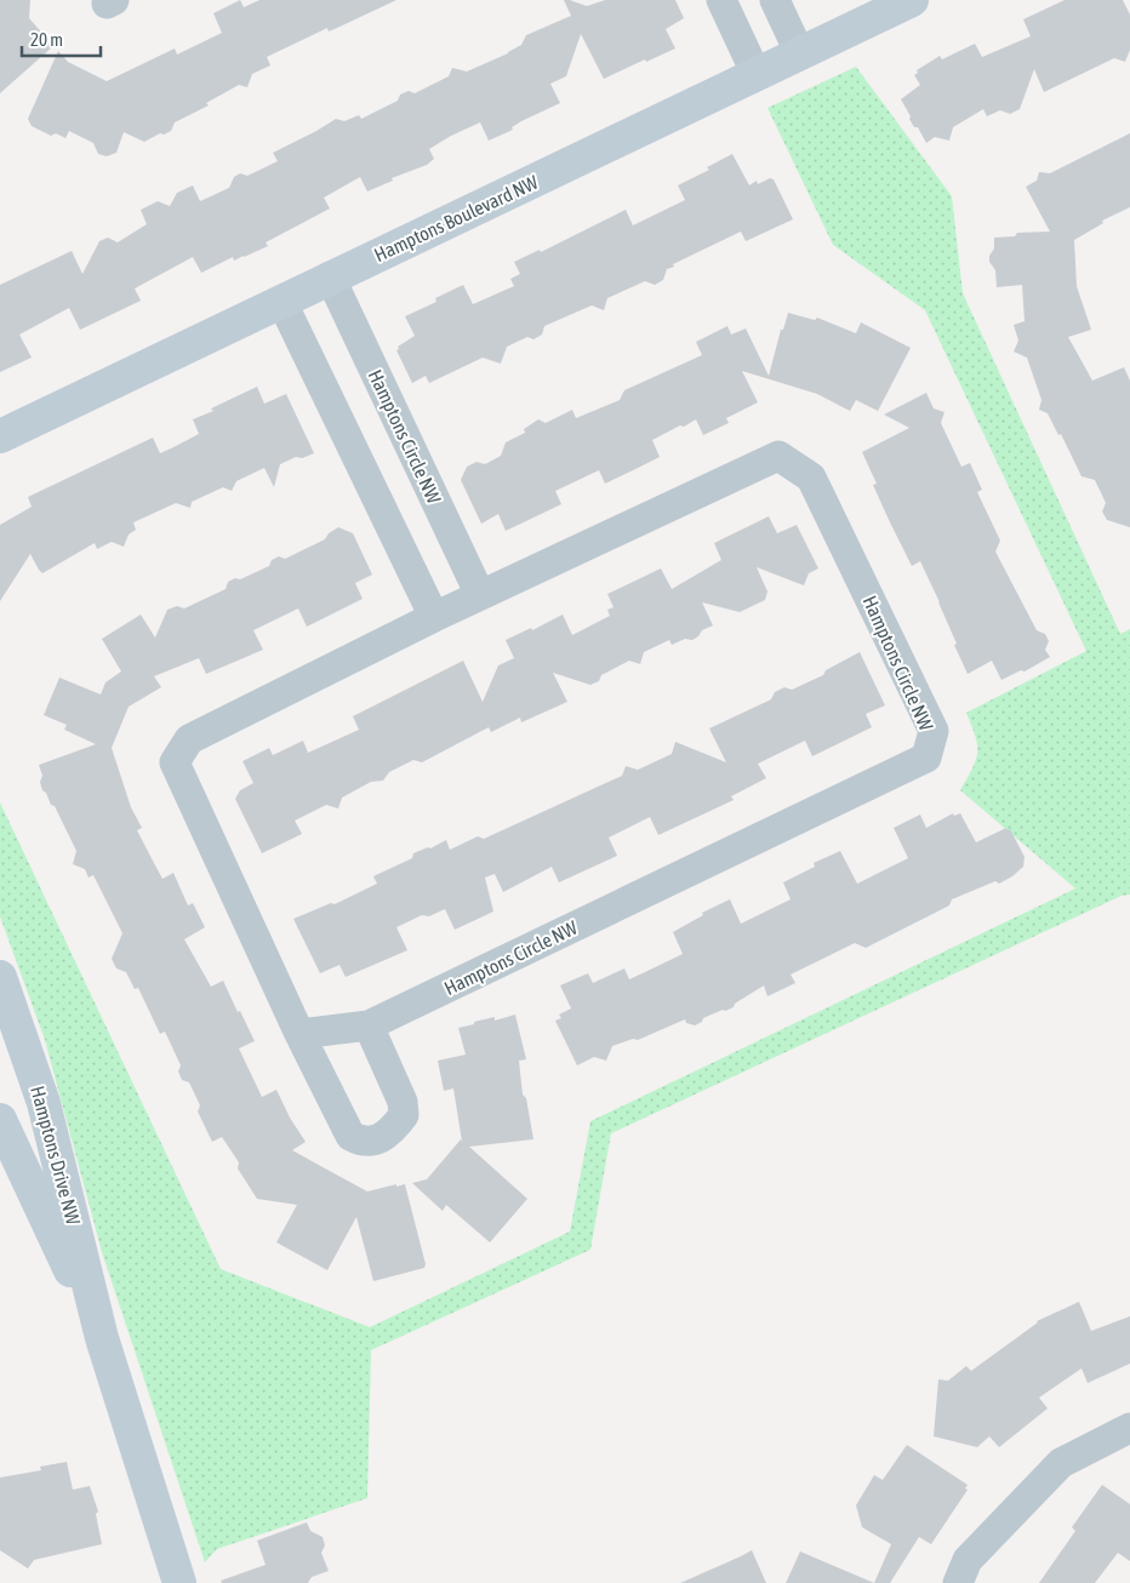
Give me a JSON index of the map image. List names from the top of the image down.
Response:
{
  "streets": {
    "street": ["Hamptons Boulevard NW", "Hamptons Circle NW", "Hamptons Drive NW"]
  },
  "crossings": [
    ["Hamptons Boulevard NW", "Hamptons Circle NW"]
  ],
  "scale_bar": "20 m"
}
